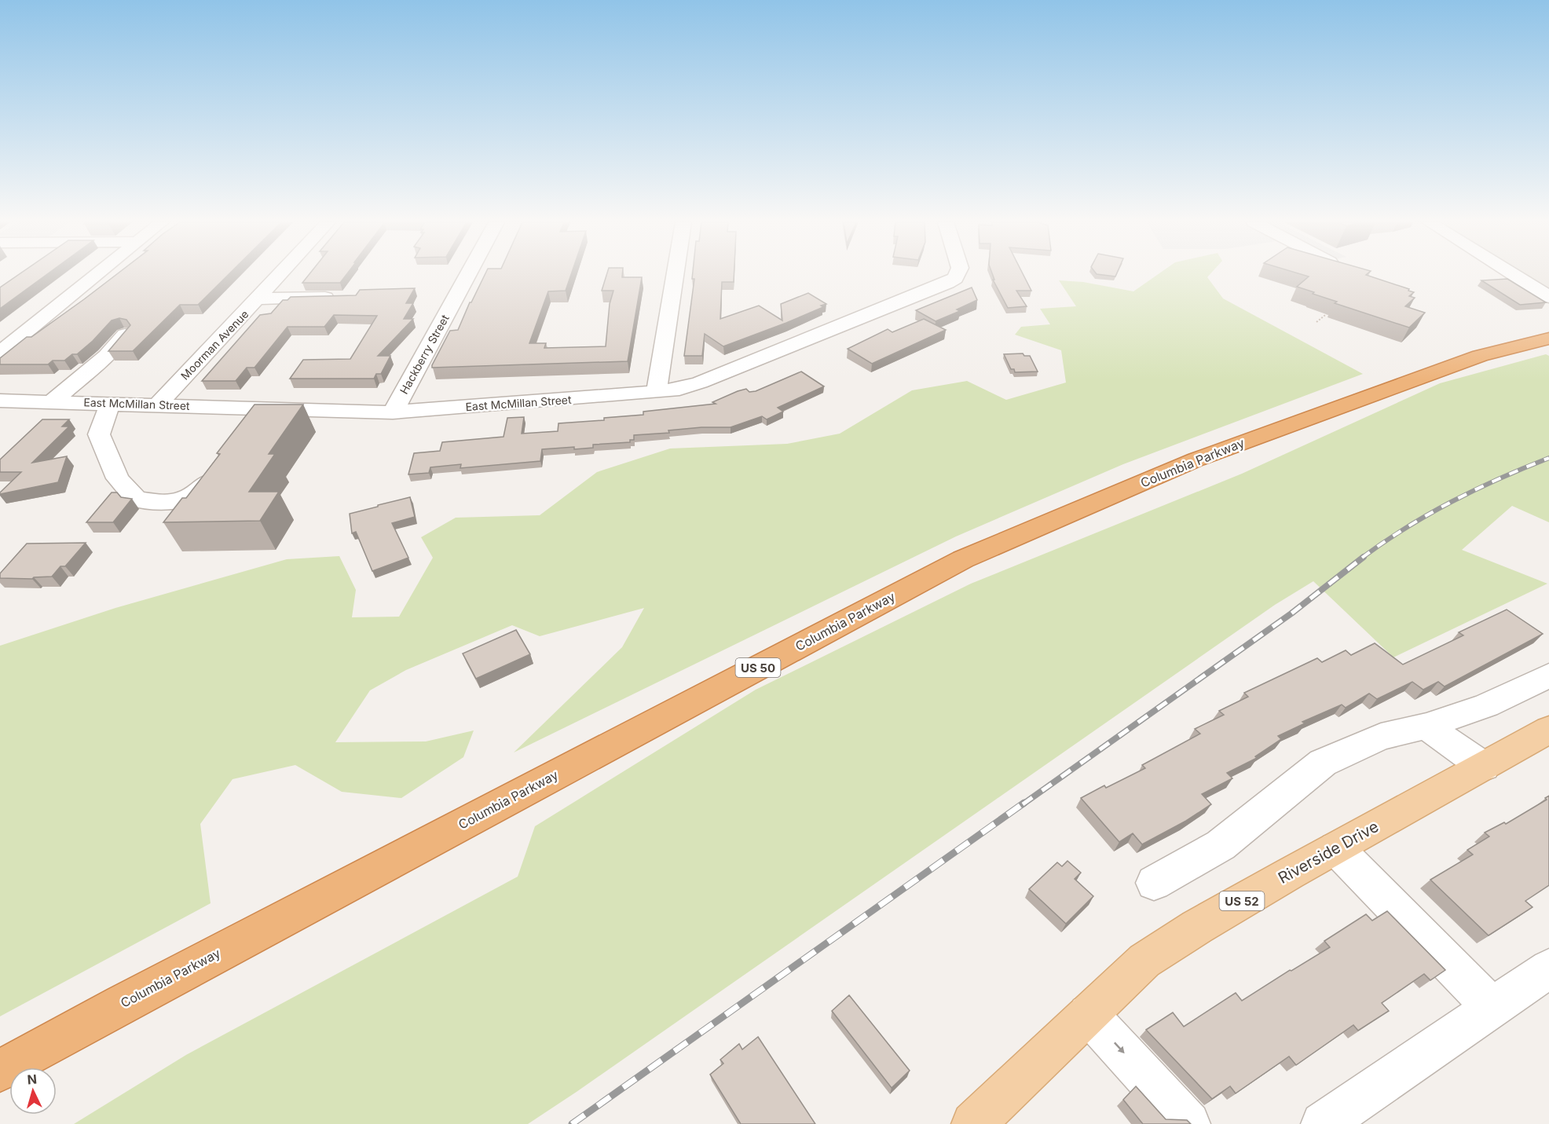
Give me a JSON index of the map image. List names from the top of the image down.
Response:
{
  "streets": {
    "highway": ["Columbia Parkway", "US 50"],
    "main road": ["Riverside Drive", "US 52"],
    "street": ["Moorman Avenue", "Hackberry Street", "East McMillan Street"]
  },
  "crossings": [
    ["Moorman Avenue", "East McMillan Street"],
    ["Hackberry Street", "East McMillan Street"]
  ],
  "north": "top"
}
